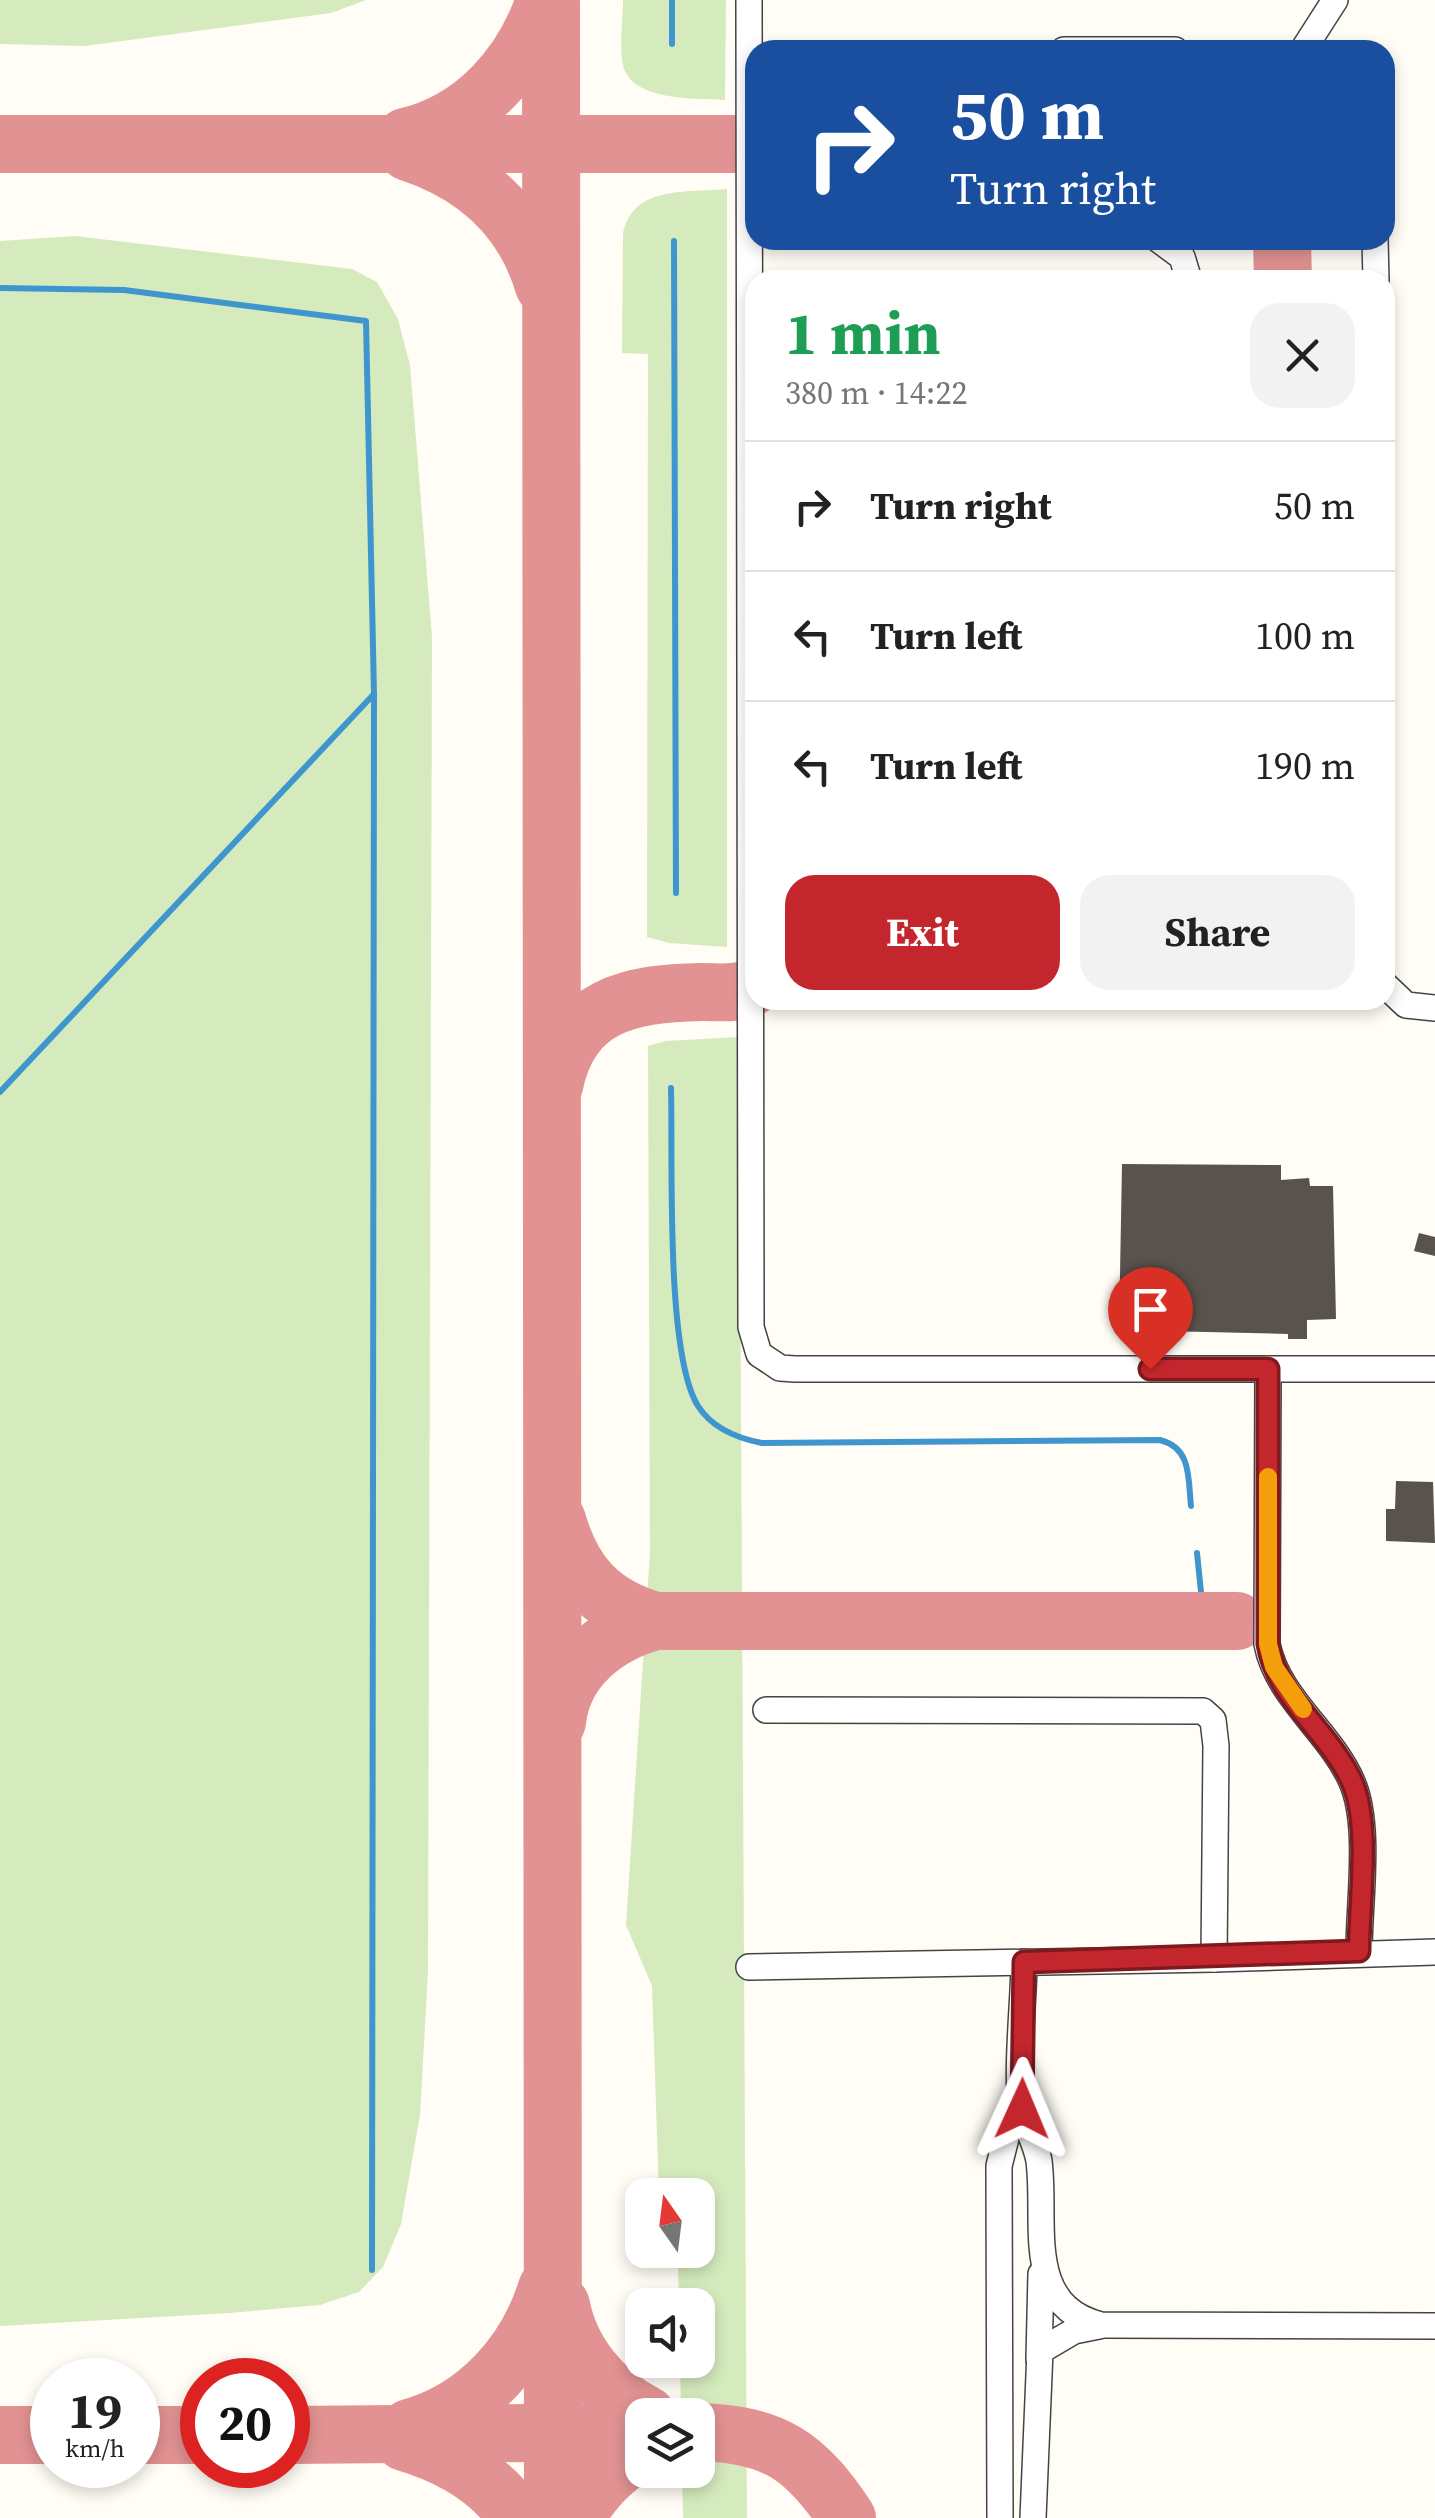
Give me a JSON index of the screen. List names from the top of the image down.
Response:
{
  "north": "top",
  "page": {
    "turn": ["50 m", "Turn right"],
    "heading": ["1 min", "380 m · 14:22"],
    "list": [
      {
        "name": "Turn right",
        "value": "50 m"
      },
      {
        "name": "Turn left",
        "value": "100 m"
      },
      {
        "name": "Turn left",
        "value": "190 m"
      }
    ],
    "buttons": ["Exit", "Share"],
    "speed": "19 km/h",
    "limit": "20"
  }
}
